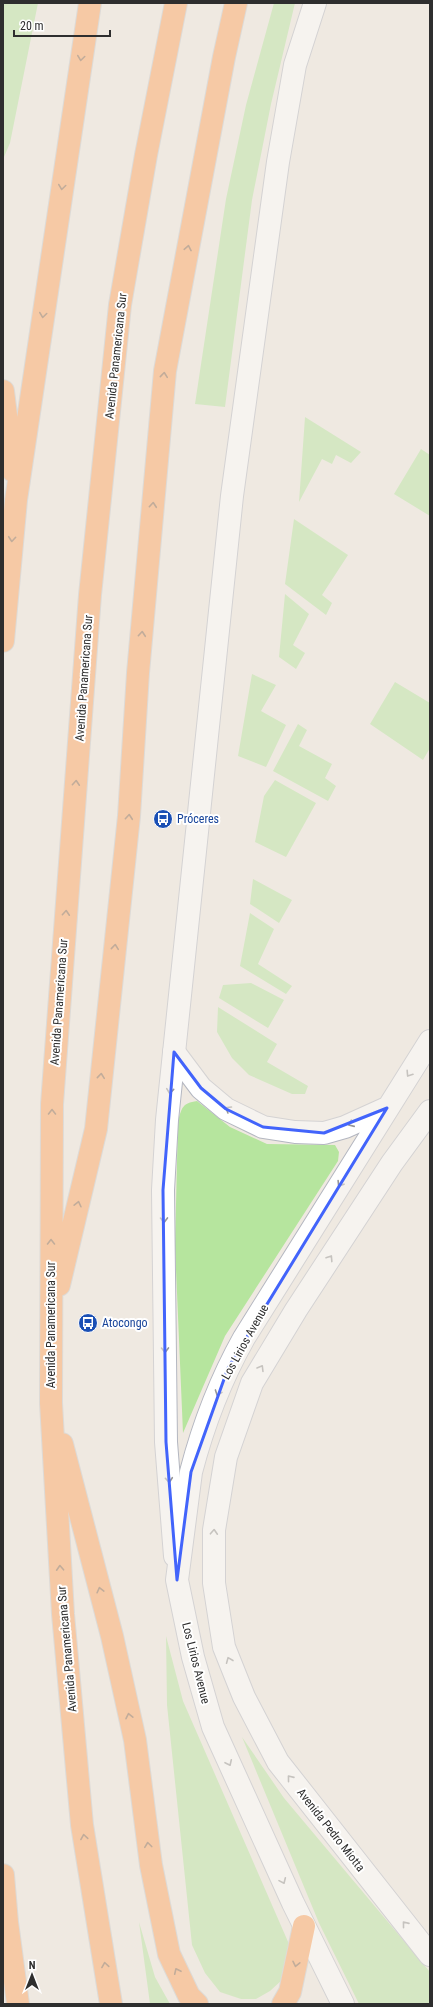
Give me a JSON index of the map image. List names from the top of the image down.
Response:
{
  "streets": {
    "highway": ["Avenida Panamericana Sur"],
    "main road": ["Los Lirios Avenue", "Avenida Pedro Miotta"]
  },
  "places": {
    "bus stop": ["Próceres", "Atocongo"]
  },
  "scale_bar": "20 m",
  "north": "top"
}
